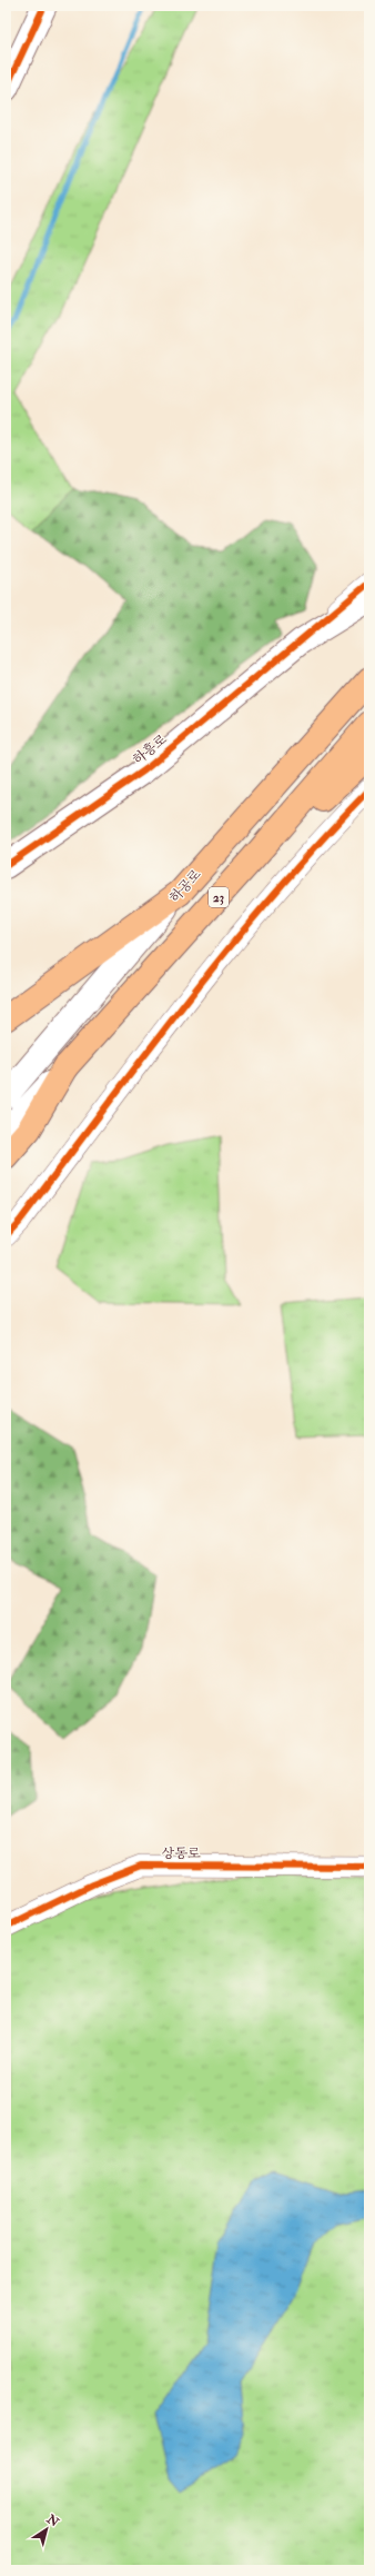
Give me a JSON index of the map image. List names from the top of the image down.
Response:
{
  "streets": {
    "main road": ["하공로", "23"],
    "street": ["하흥로", "상동로"]
  },
  "crossings": [
    ["하공로", "23"]
  ],
  "north": "top right"
}
